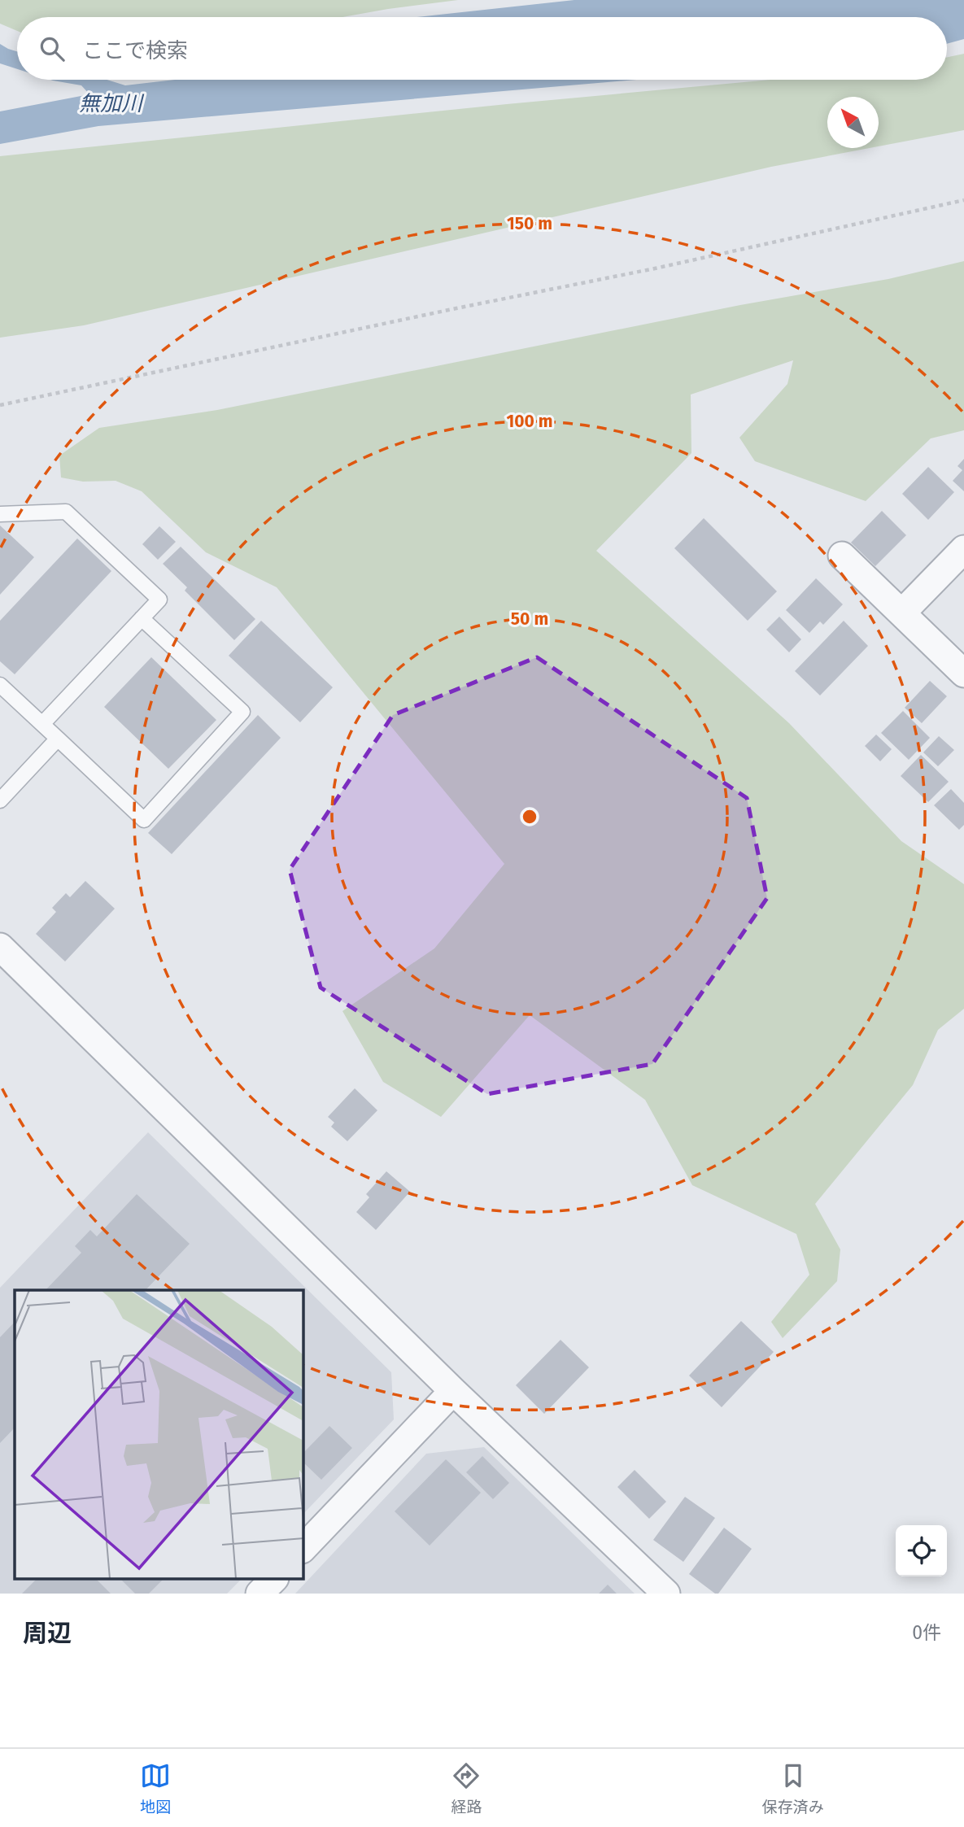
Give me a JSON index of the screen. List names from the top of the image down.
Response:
{
  "water": ["無加川"],
  "north": "top left",
  "page": {
    "search": "ここで検索",
    "heading": ["周辺", "0件"],
    "nav": ["地図", "経路", "保存済み"]
  },
  "rings": ["150 m", "100 m", "50 m"]
}
